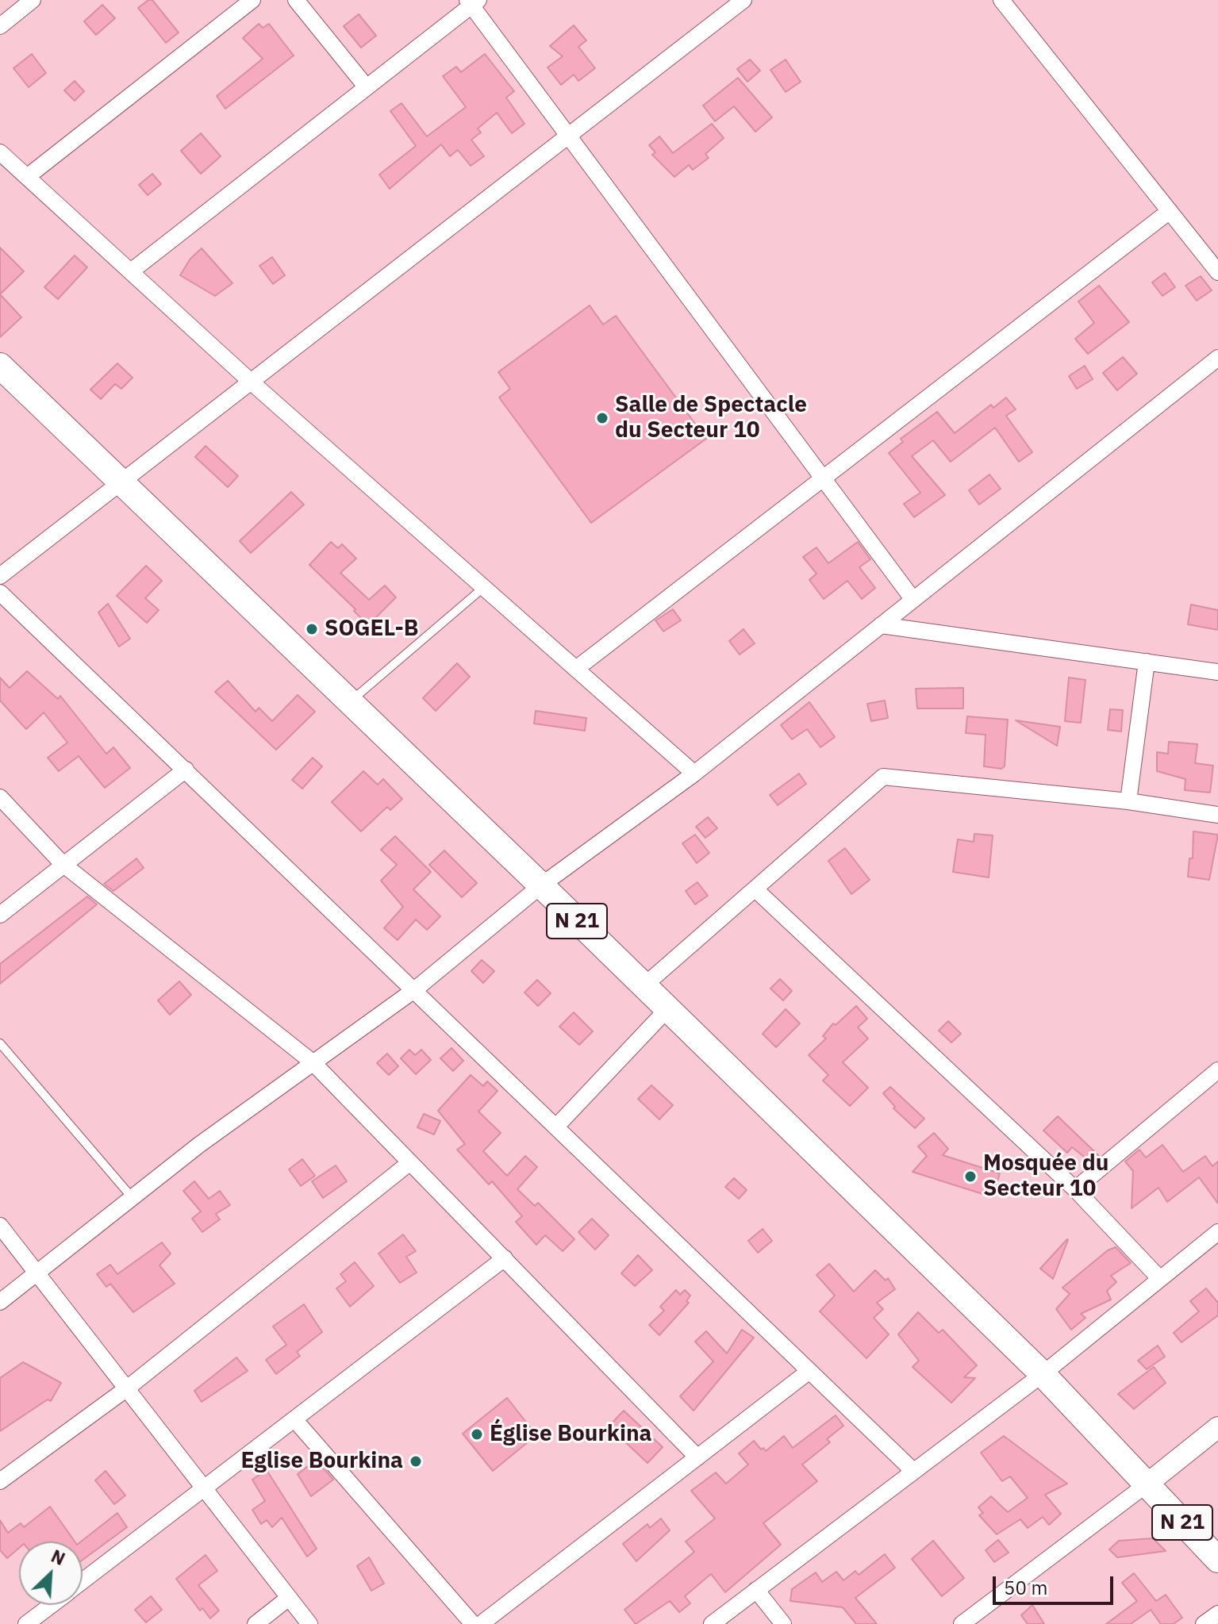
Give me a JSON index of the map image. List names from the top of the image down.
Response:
{
  "streets": {
    "main road": ["N 21"]
  },
  "places": [
    "Salle de Spectacle du Secteur 10",
    "SOGEL-B",
    "Mosquée du Secteur 10",
    "Église Bourkina",
    "Eglise Bourkina"
  ],
  "scale_bar": "50 m",
  "north": "top right"
}
